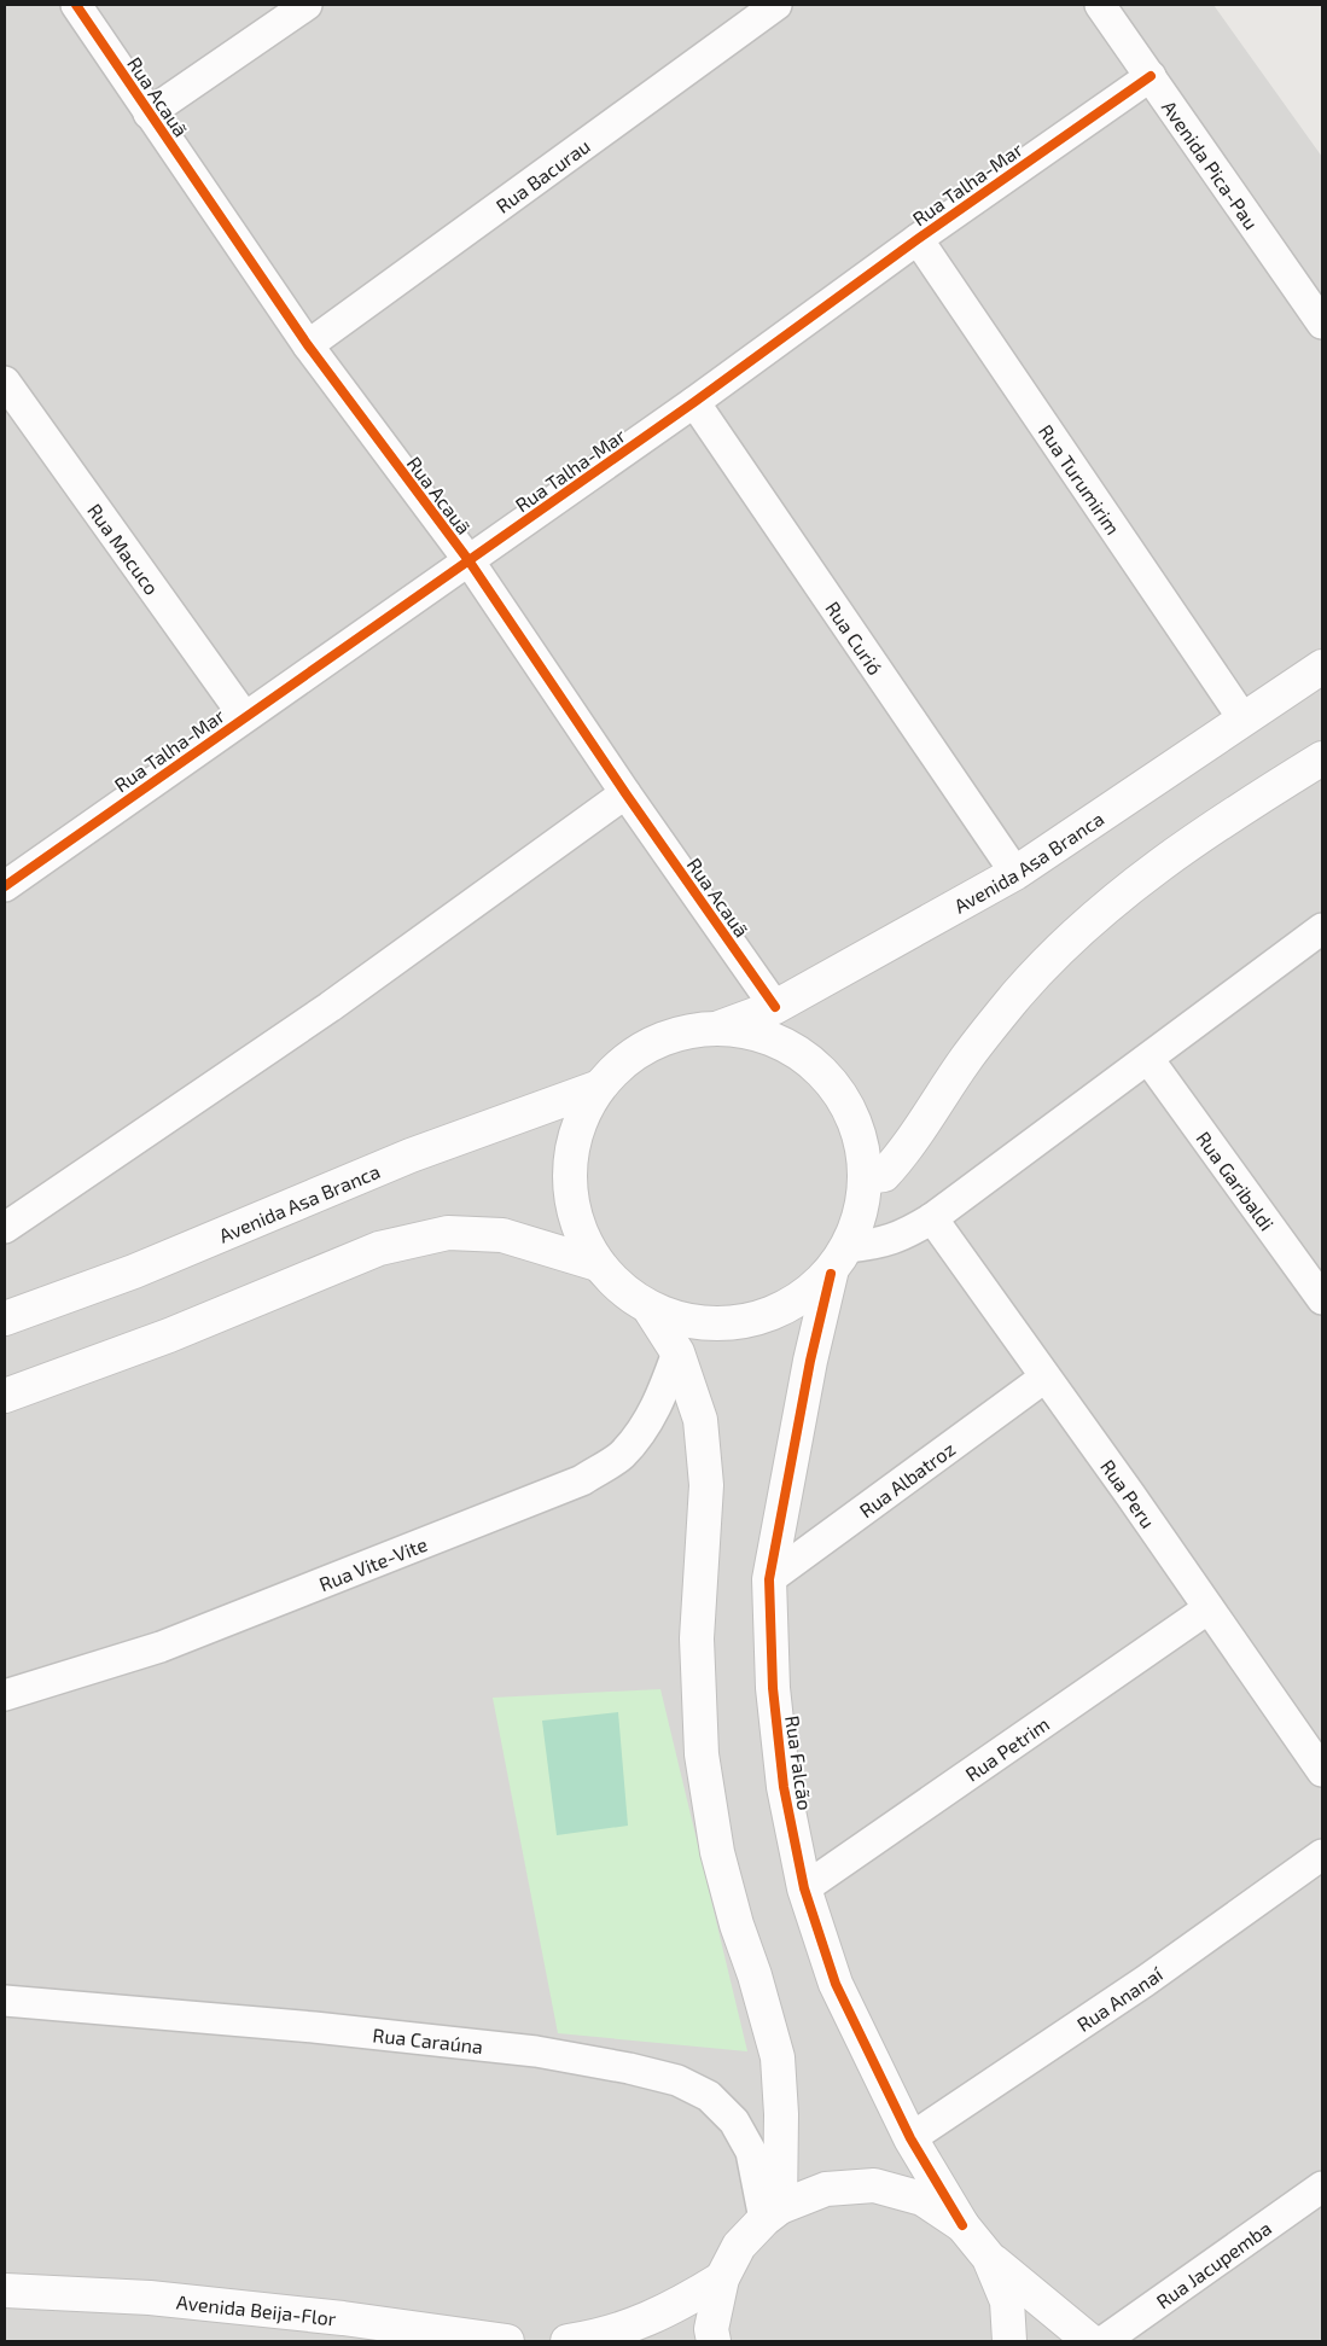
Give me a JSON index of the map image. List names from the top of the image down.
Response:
{
  "streets": {
    "street": [
      "Rua Acauã",
      "Avenida Pica-Pau",
      "Rua Bacurau",
      "Rua Talha-Mar",
      "Rua Turumirim",
      "Rua Macuco",
      "Rua Curió",
      "Avenida Asa Branca",
      "Rua Garibaldi",
      "Rua Albatroz",
      "Rua Peru",
      "Rua Vite-Vite",
      "Rua Petrim",
      "Rua Falcão",
      "Rua Ananaí",
      "Rua Caraúna",
      "Rua Jacupemba",
      "Avenida Beija-Flor"
    ]
  },
  "crossings": [
    ["Rua Acauã", "Rua Bacurau"],
    ["Rua Acauã", "Rua Talha-Mar"],
    ["Rua Acauã", "Avenida Asa Branca"],
    ["Avenida Pica-Pau", "Rua Talha-Mar"],
    ["Rua Talha-Mar", "Rua Turumirim"],
    ["Rua Talha-Mar", "Rua Macuco"],
    ["Rua Talha-Mar", "Rua Curió"],
    ["Rua Turumirim", "Avenida Asa Branca"],
    ["Rua Curió", "Avenida Asa Branca"],
    ["Avenida Asa Branca", "Rua Falcão"],
    ["Rua Albatroz", "Rua Peru"],
    ["Rua Albatroz", "Rua Falcão"],
    ["Rua Peru", "Rua Petrim"],
    ["Rua Petrim", "Rua Falcão"],
    ["Rua Falcão", "Rua Ananaí"]
  ]
}
